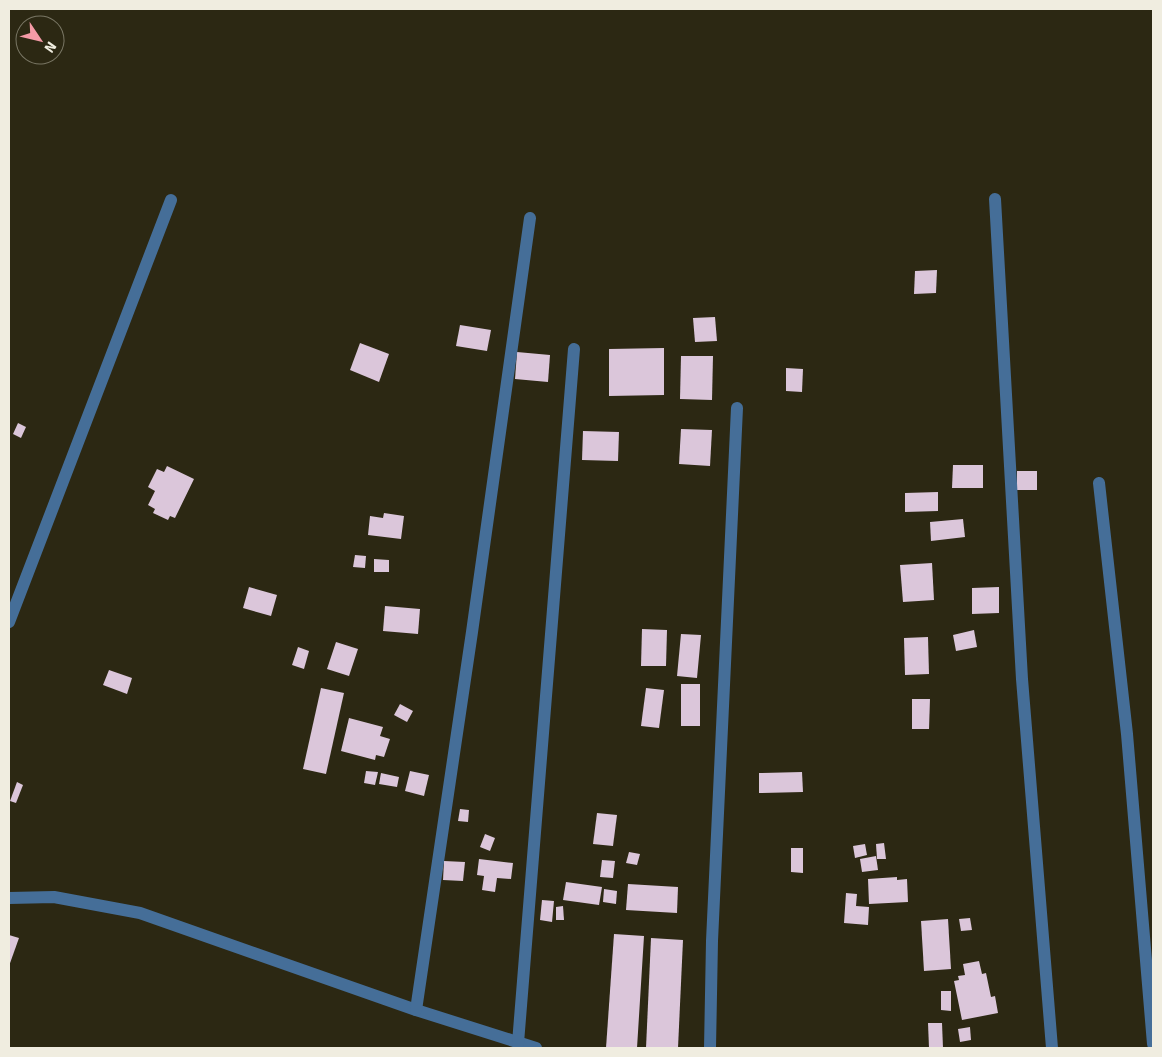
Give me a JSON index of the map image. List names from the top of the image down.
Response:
{
  "north": "bottom right"
}
